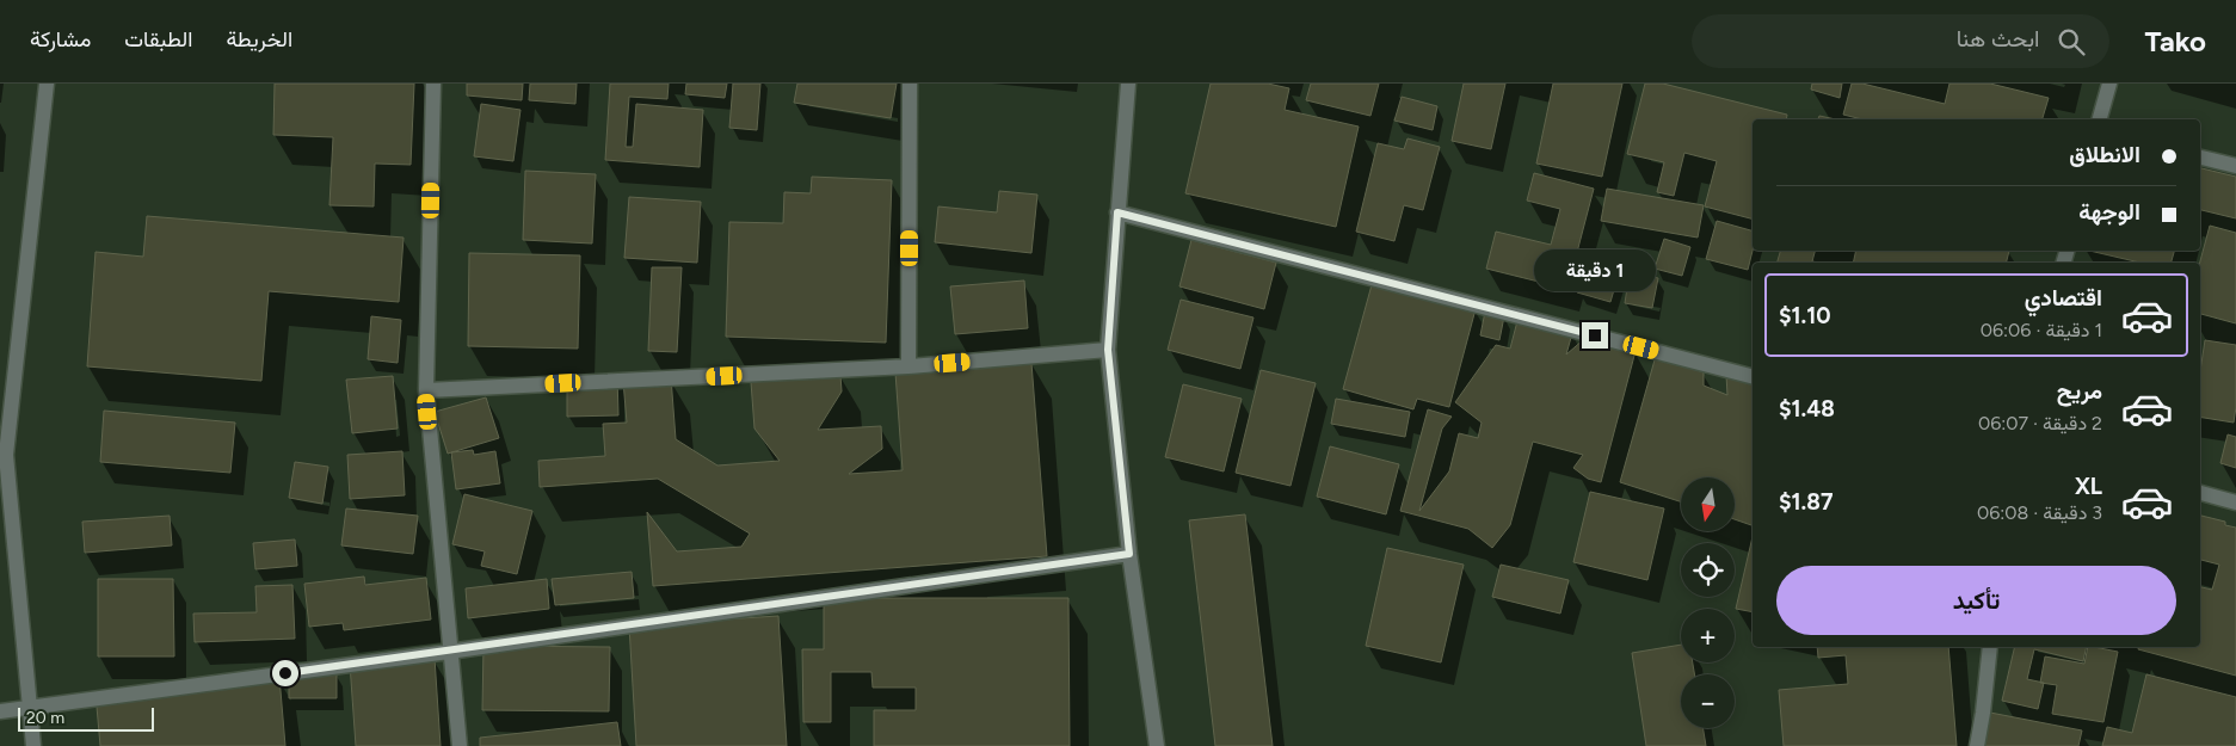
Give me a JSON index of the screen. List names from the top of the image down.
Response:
{
  "scale_bar": "20 m",
  "north": "bottom",
  "page": {
    "header": "Tako",
    "search": "ابحث هنا",
    "nav": ["الخريطة", "الطبقات", "مشاركة"],
    "banner": ["الانطلاق", "الوجهة"],
    "bubble": "1 دقيقة",
    "list": [
      {
        "name": "اقتصادي",
        "note": "1 دقيقة · 06:06",
        "value": "$1.10"
      },
      {
        "name": "مريح",
        "note": "2 دقيقة · 06:07",
        "value": "$1.48"
      },
      {
        "name": "XL",
        "note": "3 دقيقة · 06:08",
        "value": "$1.87"
      }
    ],
    "map_buttons": ["+", "−"],
    "buttons": "تأكيد",
    "scale": "20 m"
  }
}
